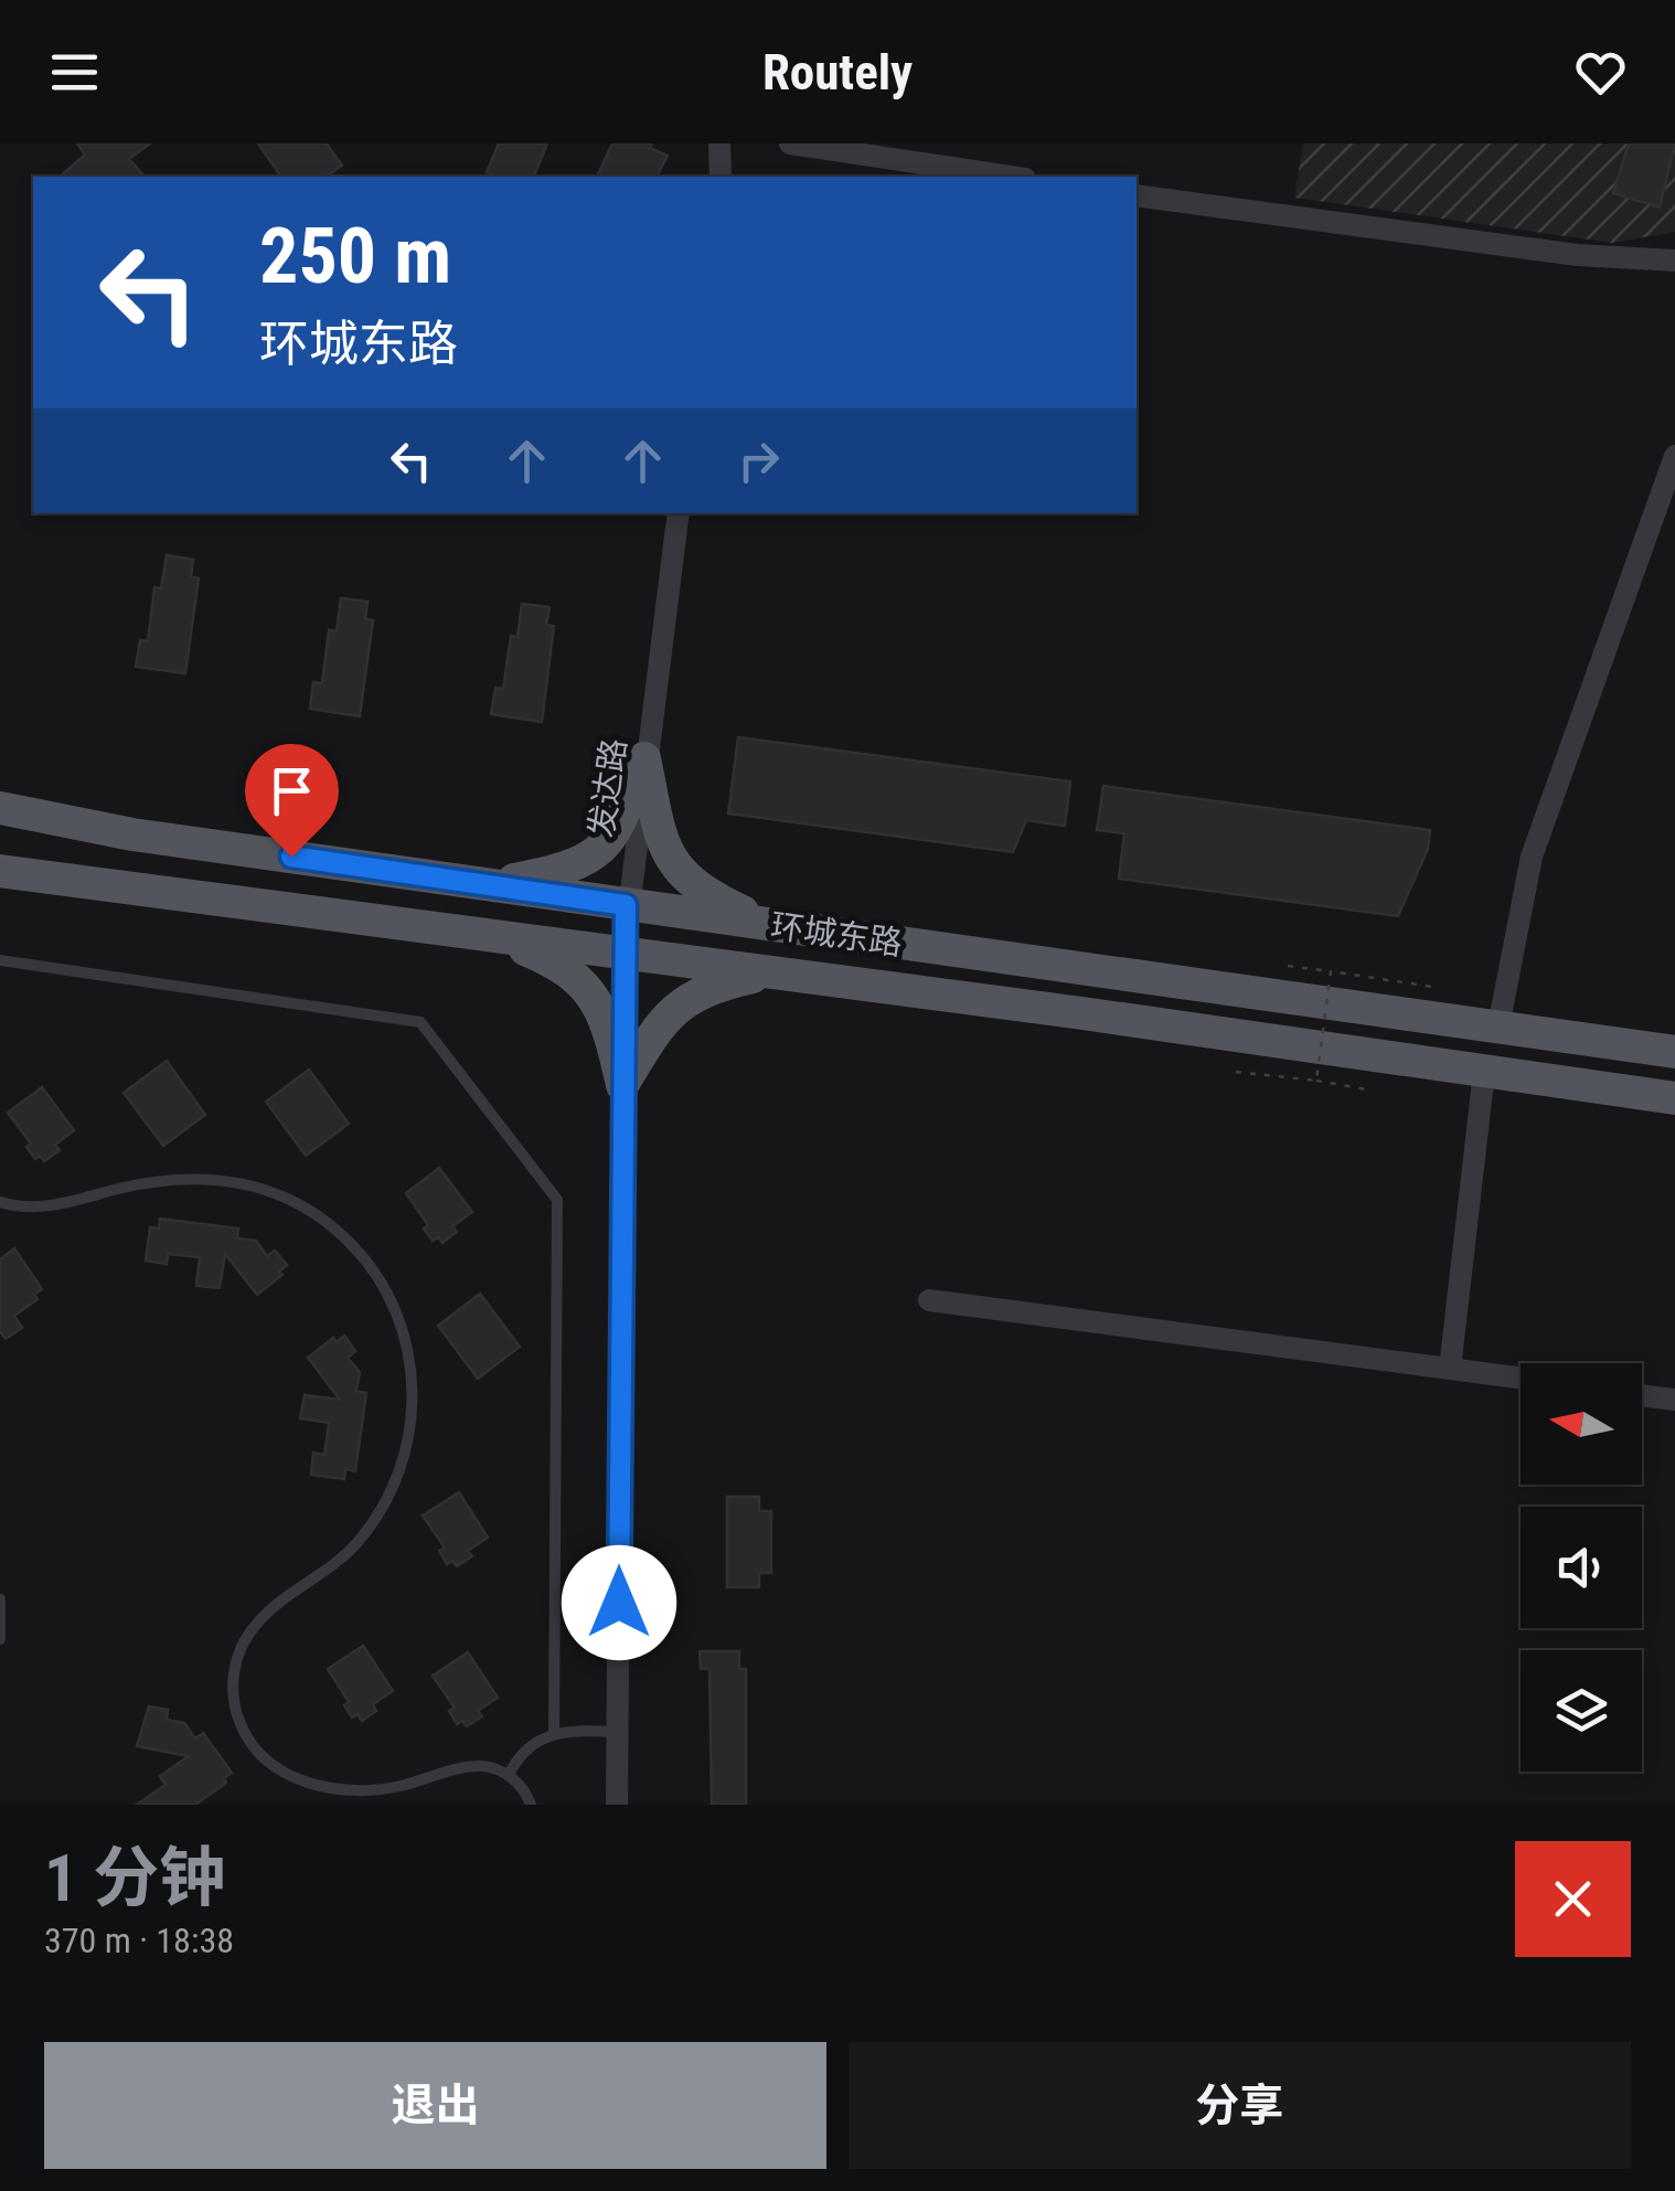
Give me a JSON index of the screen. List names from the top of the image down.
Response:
{
  "streets": {
    "main road": ["环城东路"],
    "street": ["发达路"]
  },
  "crossings": [
    ["发达路", "环城东路"]
  ],
  "north": "left",
  "page": {
    "header": "Routely",
    "turn": ["250 m", "环城东路"],
    "heading": ["1 分钟", "370 m · 18:38"],
    "buttons": ["退出", "分享"]
  }
}
